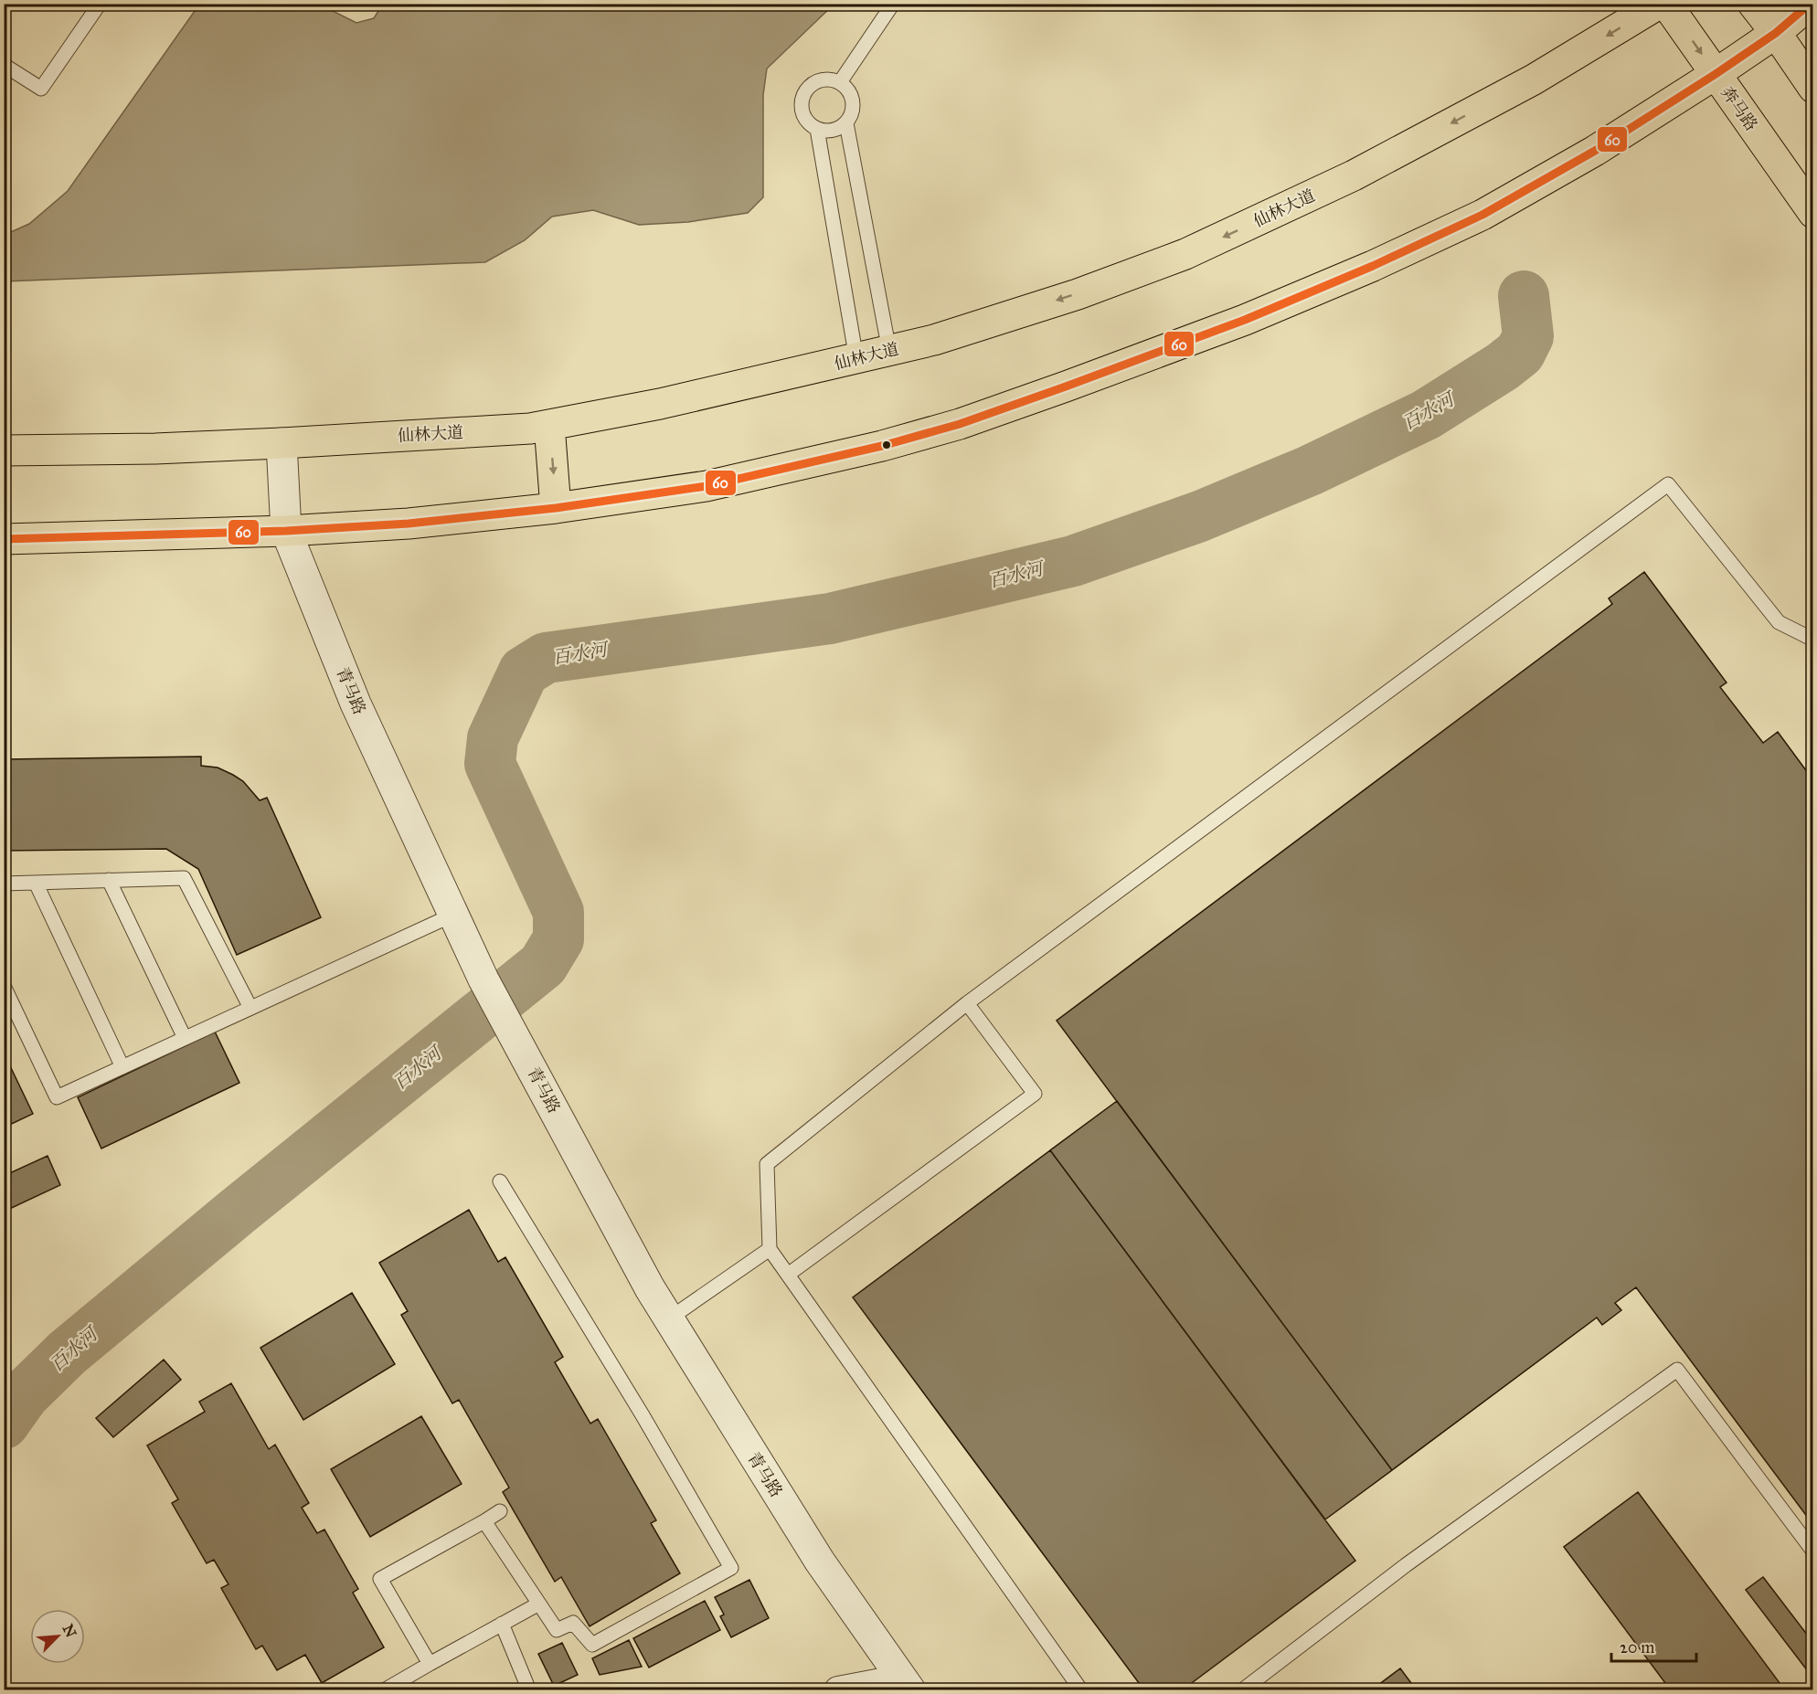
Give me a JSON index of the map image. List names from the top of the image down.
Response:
{
  "streets": {
    "main road": ["奔马路", "仙林大道"],
    "street": ["青马路"]
  },
  "crossings": [
    ["仙林大道", "青马路"]
  ],
  "water": ["百水河"],
  "lines": ["transit line 60"],
  "scale_bar": "20 m",
  "north": "top right"
}
